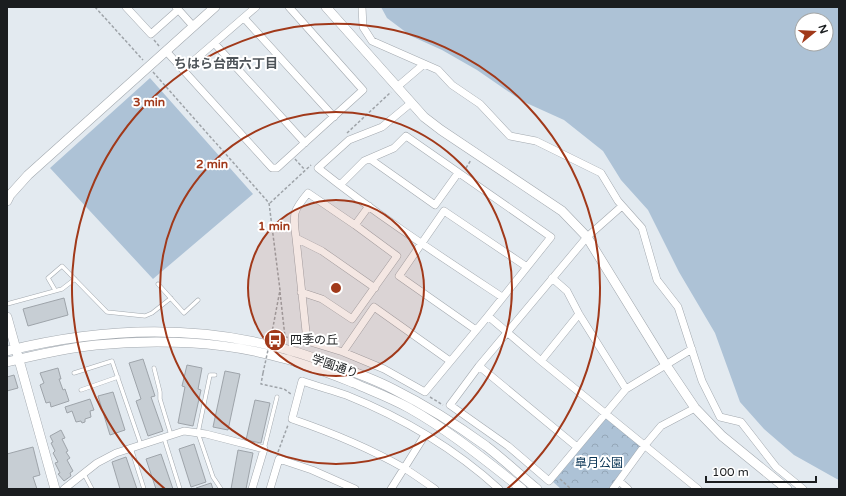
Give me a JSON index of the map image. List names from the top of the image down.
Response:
{
  "streets": {
    "street": ["学園通り"]
  },
  "districts": ["ちはら台西六丁目"],
  "parks": ["皐月公園"],
  "places": {
    "bus stop": ["四季の丘"]
  },
  "scale_bar": "100 m",
  "north": "right",
  "rings": ["3 min", "2 min", "1 min"]
}
